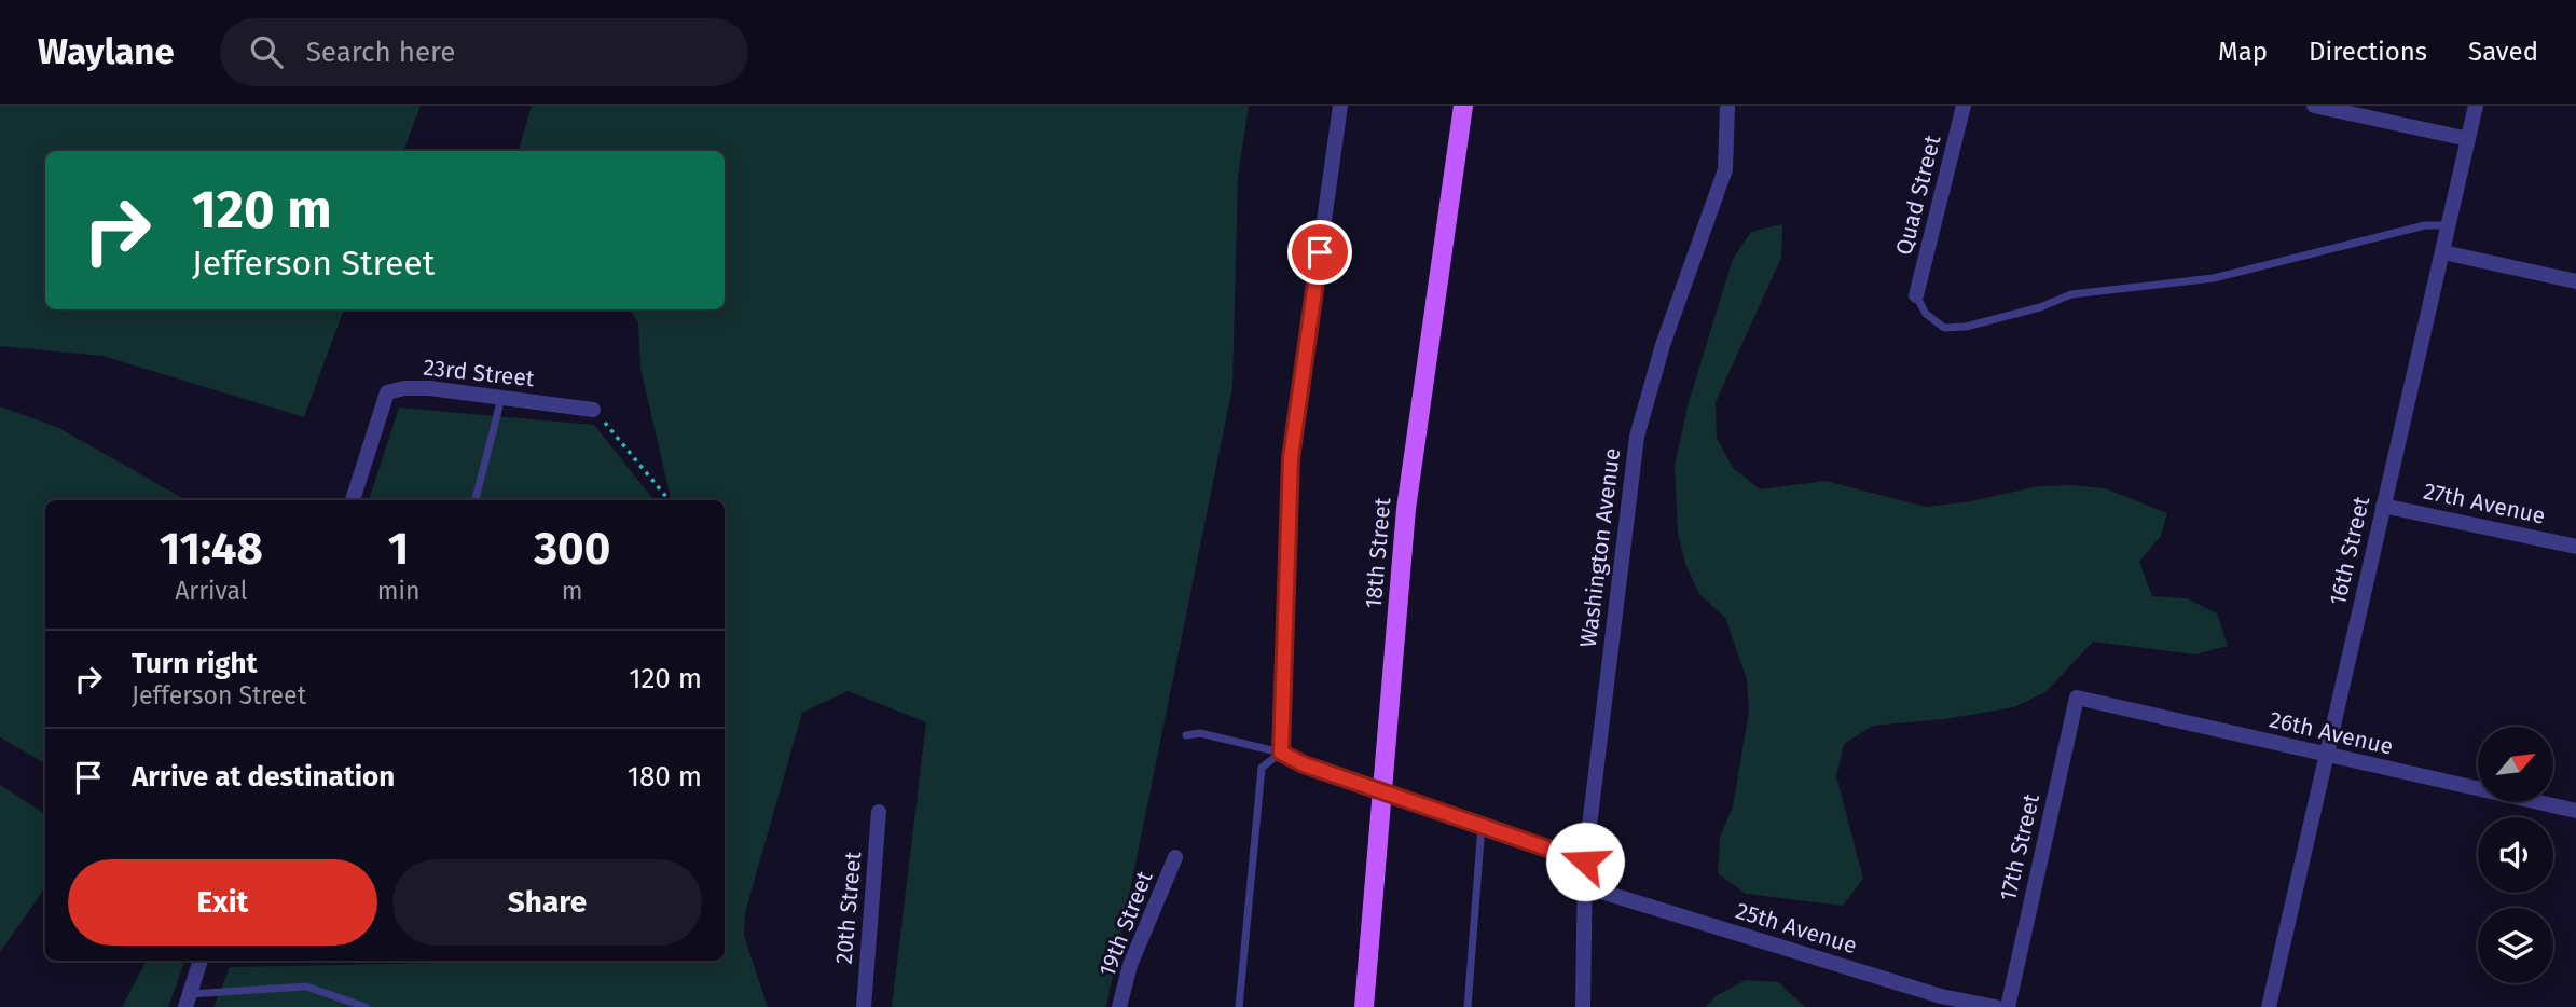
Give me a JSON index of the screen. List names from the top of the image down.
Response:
{
  "streets": {
    "main road": ["18th Street"],
    "street": [
      "Quad Street",
      "23rd Street",
      "27th Avenue",
      "Washington Avenue",
      "16th Street",
      "26th Avenue",
      "17th Street",
      "20th Street",
      "19th Street",
      "25th Avenue"
    ]
  },
  "crossings": [
    ["27th Avenue", "16th Street"],
    ["Washington Avenue", "25th Avenue"],
    ["16th Street", "26th Avenue"],
    ["26th Avenue", "17th Street"]
  ],
  "north": "top right",
  "page": {
    "header": "Waylane",
    "search": "Search here",
    "nav": ["Map", "Directions", "Saved"],
    "turn": ["120 m", "Jefferson Street"],
    "eta": [
      "11:48",
      "Arrival",
      "1",
      "min",
      "300",
      "m"
    ],
    "list": [
      {
        "name": "Turn right",
        "note": "Jefferson Street",
        "value": "120 m"
      },
      {
        "name": "Arrive at destination",
        "value": "180 m"
      }
    ],
    "buttons": ["Exit", "Share"]
  }
}
